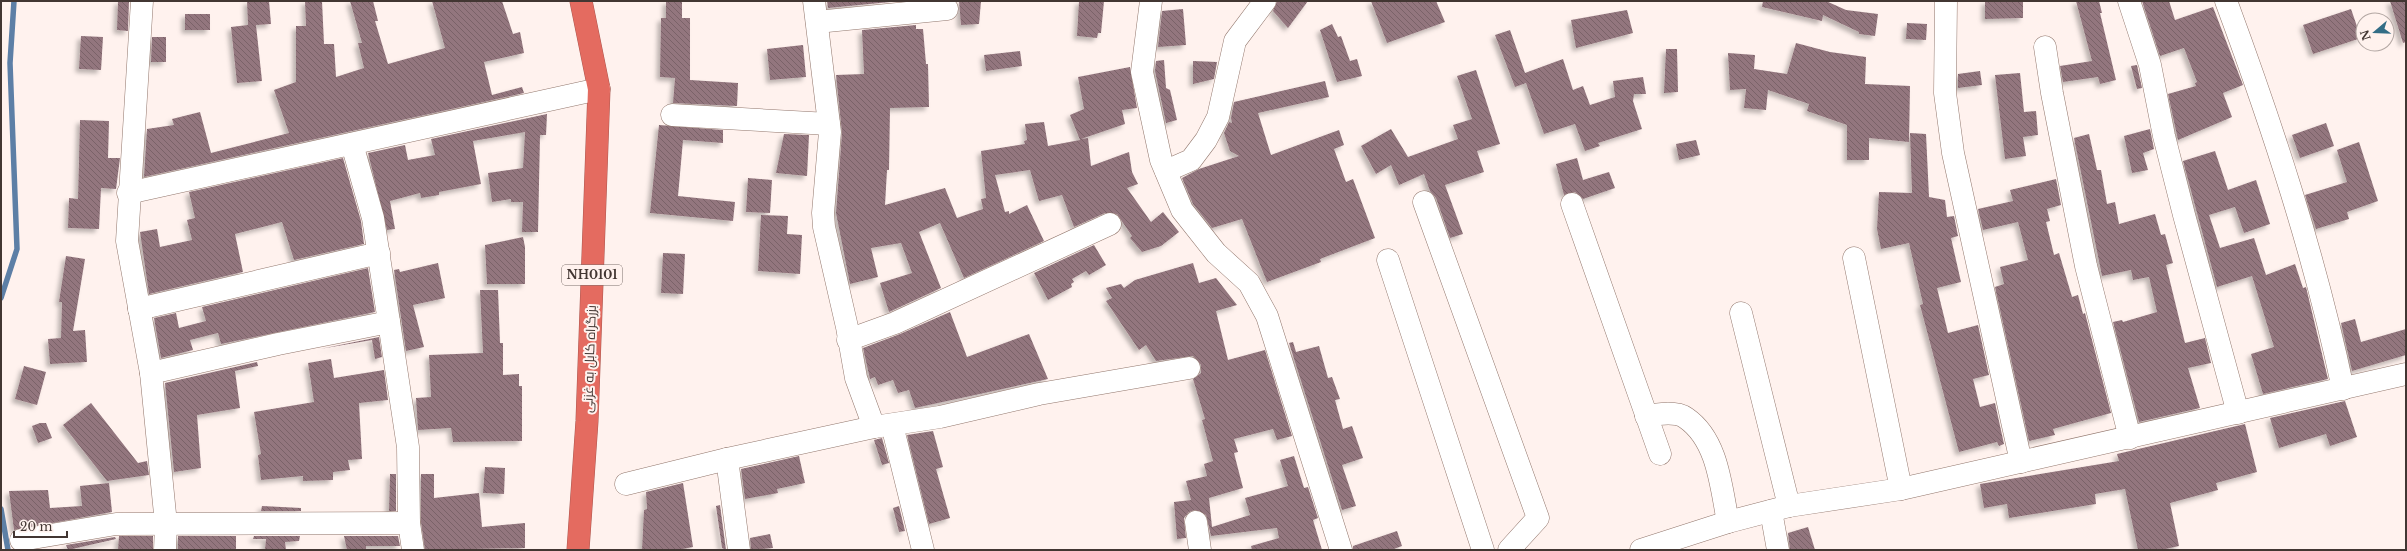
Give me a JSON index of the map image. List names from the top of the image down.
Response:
{
  "streets": {
    "highway": ["NH0101", "بزرگراه کابل به غزنی"]
  },
  "scale_bar": "20 m",
  "north": "left"
}
